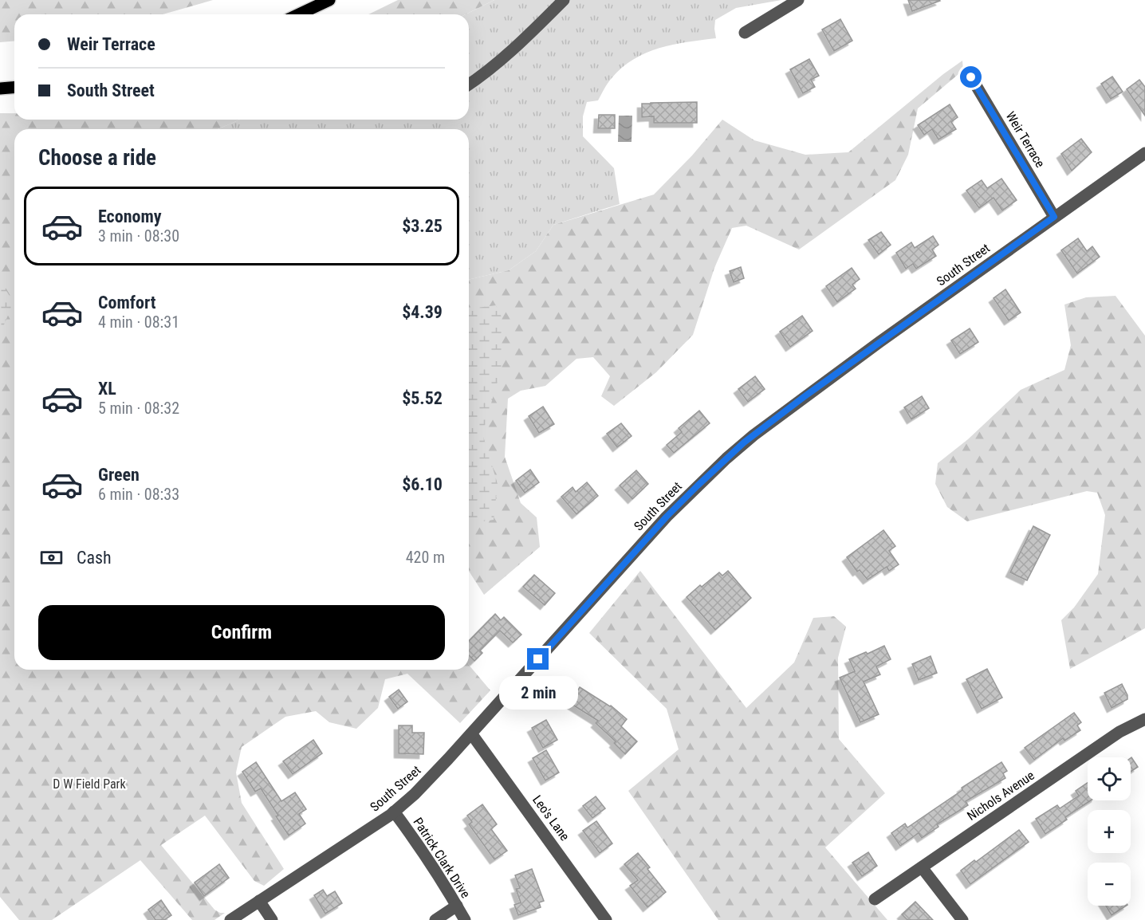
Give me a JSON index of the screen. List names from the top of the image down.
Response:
{
  "streets": {
    "street": [
      "Weir Terrace",
      "South Street",
      "Nichols Avenue",
      "Leo's Lane",
      "Patrick Clark Drive"
    ]
  },
  "crossings": [
    ["Weir Terrace", "South Street"],
    ["South Street", "Leo's Lane"],
    ["South Street", "Patrick Clark Drive"]
  ],
  "parks": ["D W Field Park"],
  "page": {
    "banner": ["Weir Terrace", "South Street"],
    "heading": "Choose a ride",
    "list": [
      {
        "name": "Economy",
        "note": "3 min · 08:30",
        "value": "$3.25"
      },
      {
        "name": "Comfort",
        "note": "4 min · 08:31",
        "value": "$4.39"
      },
      {
        "name": "XL",
        "note": "5 min · 08:32",
        "value": "$5.52"
      },
      {
        "name": "Green",
        "note": "6 min · 08:33",
        "value": "$6.10"
      }
    ],
    "pay": ["Cash", "420 m"],
    "buttons": "Confirm",
    "bubble": "2 min",
    "map_buttons": ["+", "−"]
  }
}
